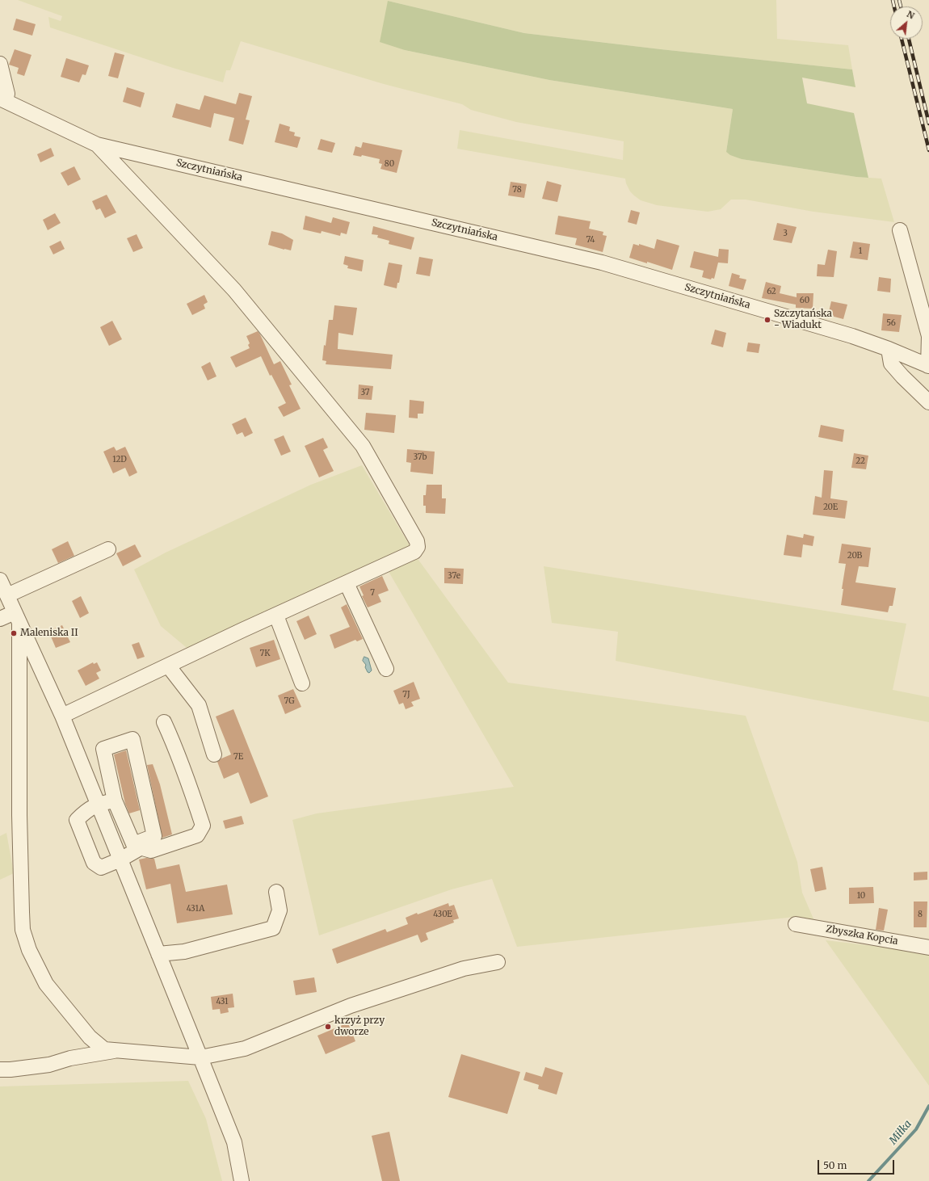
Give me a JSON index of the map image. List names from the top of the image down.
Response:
{
  "streets": {
    "street": ["Szczytniańska", "Zbyszka Kopcia"]
  },
  "water": ["Miłka"],
  "places": ["Szczytańska - Wiadukt", "Maleniska II", "krzyż przy dworze"],
  "house_numbers": [
    "80",
    "78",
    "3",
    "74",
    "1",
    "62",
    "60",
    "56",
    "37",
    "37b",
    "12D",
    "22",
    "20E",
    "20B",
    "37e",
    "7",
    "7K",
    "7J",
    "7G",
    "7E",
    "10",
    "431A",
    "430E",
    "8",
    "431"
  ],
  "scale_bar": "50 m",
  "north": "top right"
}
